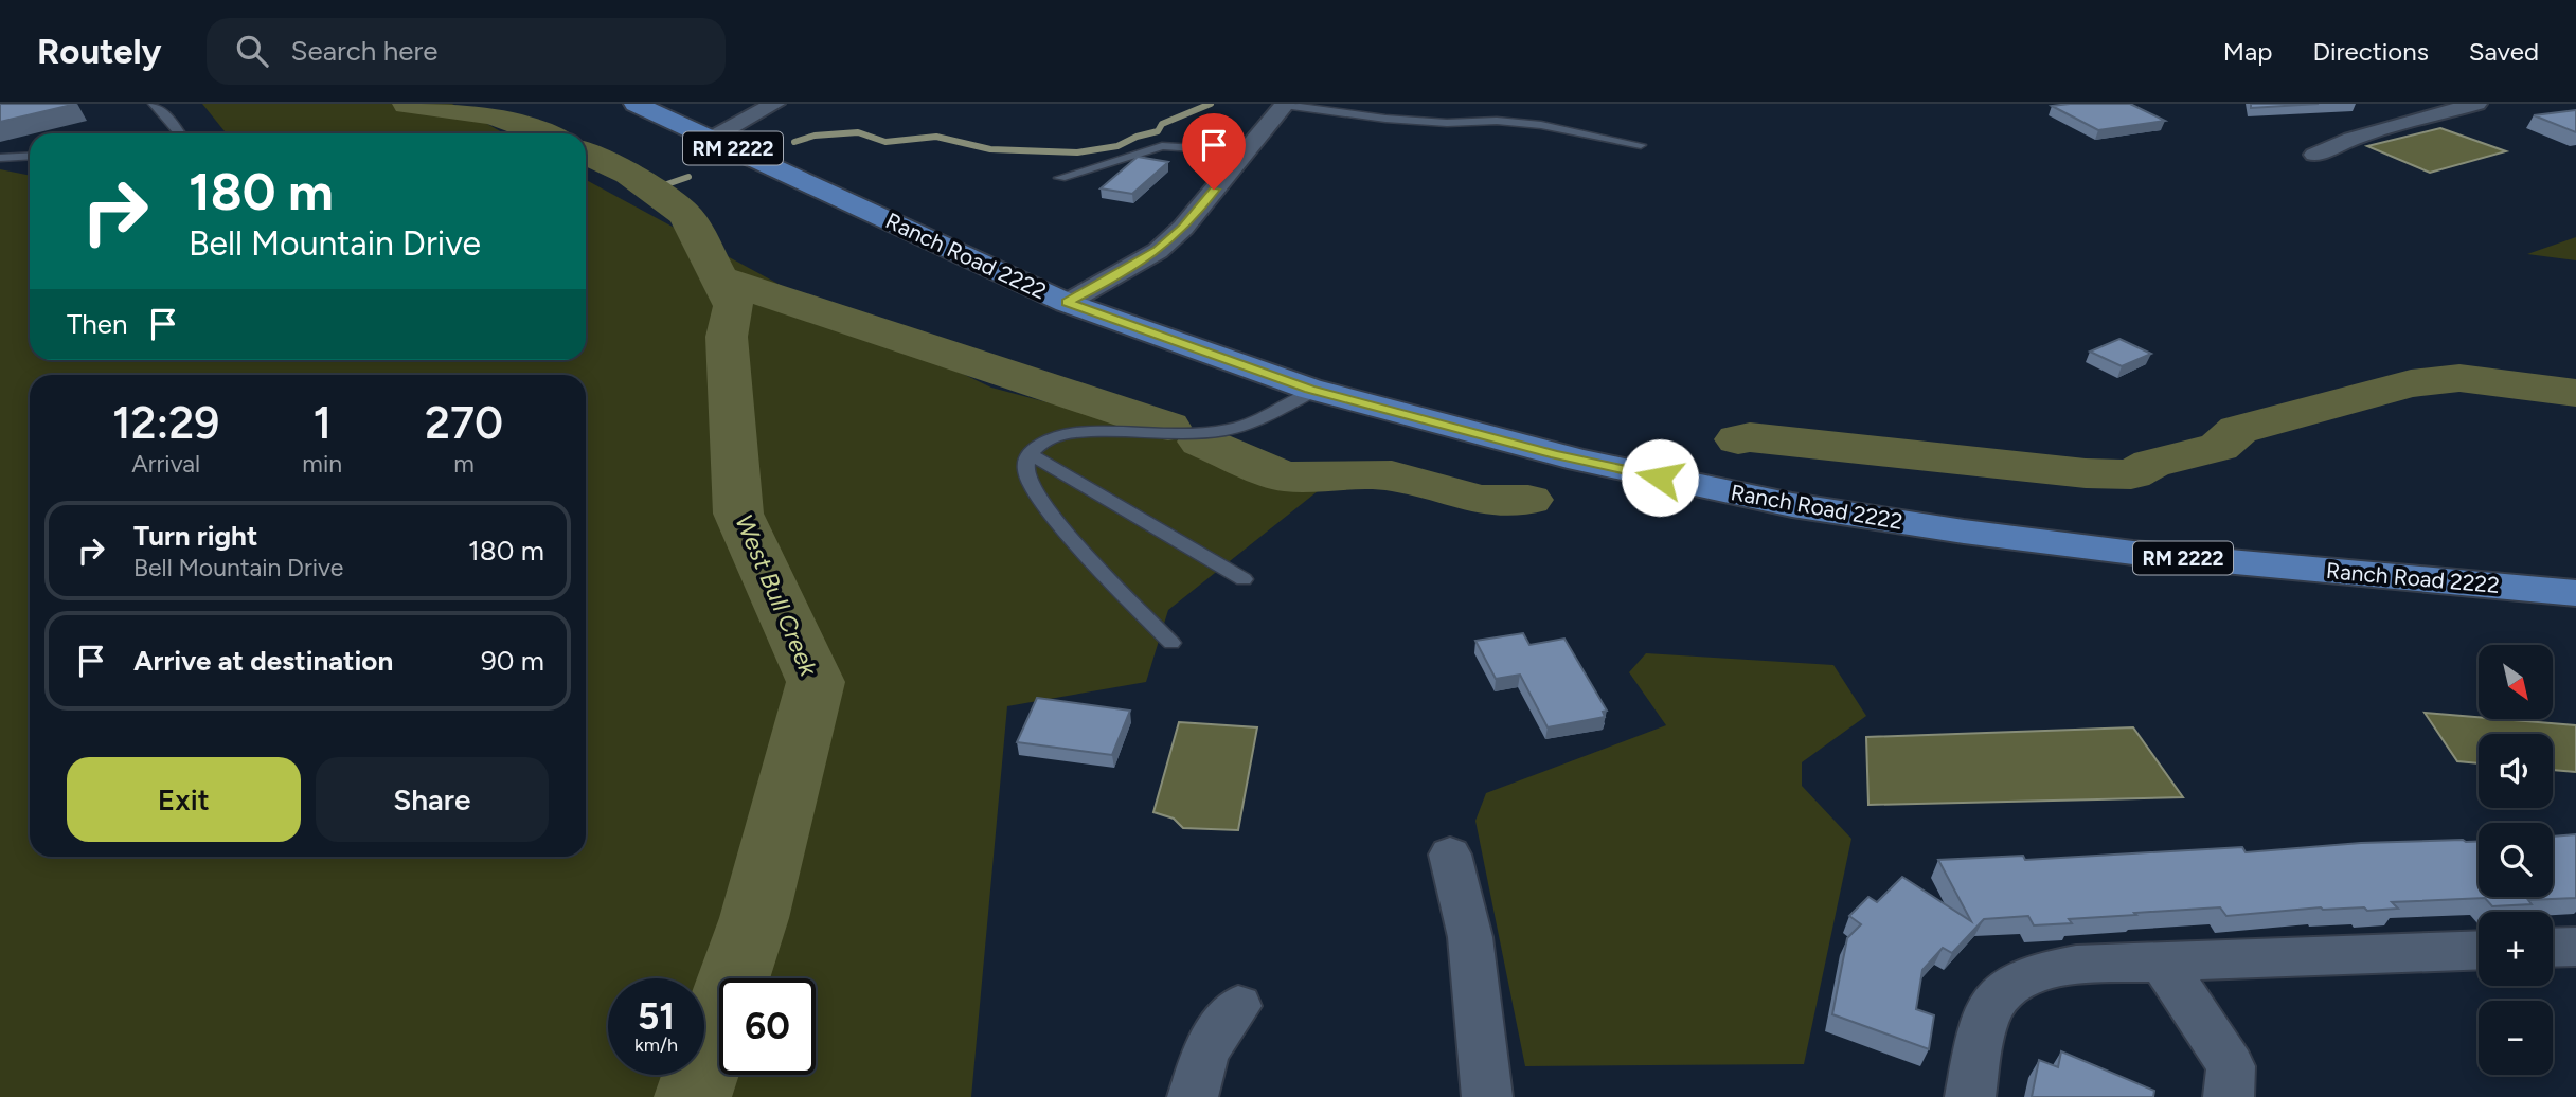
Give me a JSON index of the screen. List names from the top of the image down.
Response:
{
  "streets": {
    "main road": ["RM 2222", "Ranch Road 2222"]
  },
  "water": ["West Bull Creek"],
  "north": "bottom right",
  "page": {
    "header": "Routely",
    "search": "Search here",
    "nav": ["Map", "Directions", "Saved"],
    "turn": ["180 m", "Bell Mountain Drive"],
    "then": "Then",
    "eta": [
      "12:29",
      "Arrival",
      "1",
      "min",
      "270",
      "m"
    ],
    "list": [
      {
        "name": "Turn right",
        "note": "Bell Mountain Drive",
        "value": "180 m"
      },
      {
        "name": "Arrive at destination",
        "value": "90 m"
      }
    ],
    "map_buttons": ["+", "−"],
    "buttons": ["Exit", "Share"],
    "speed": "51 km/h",
    "limit": "60"
  }
}
